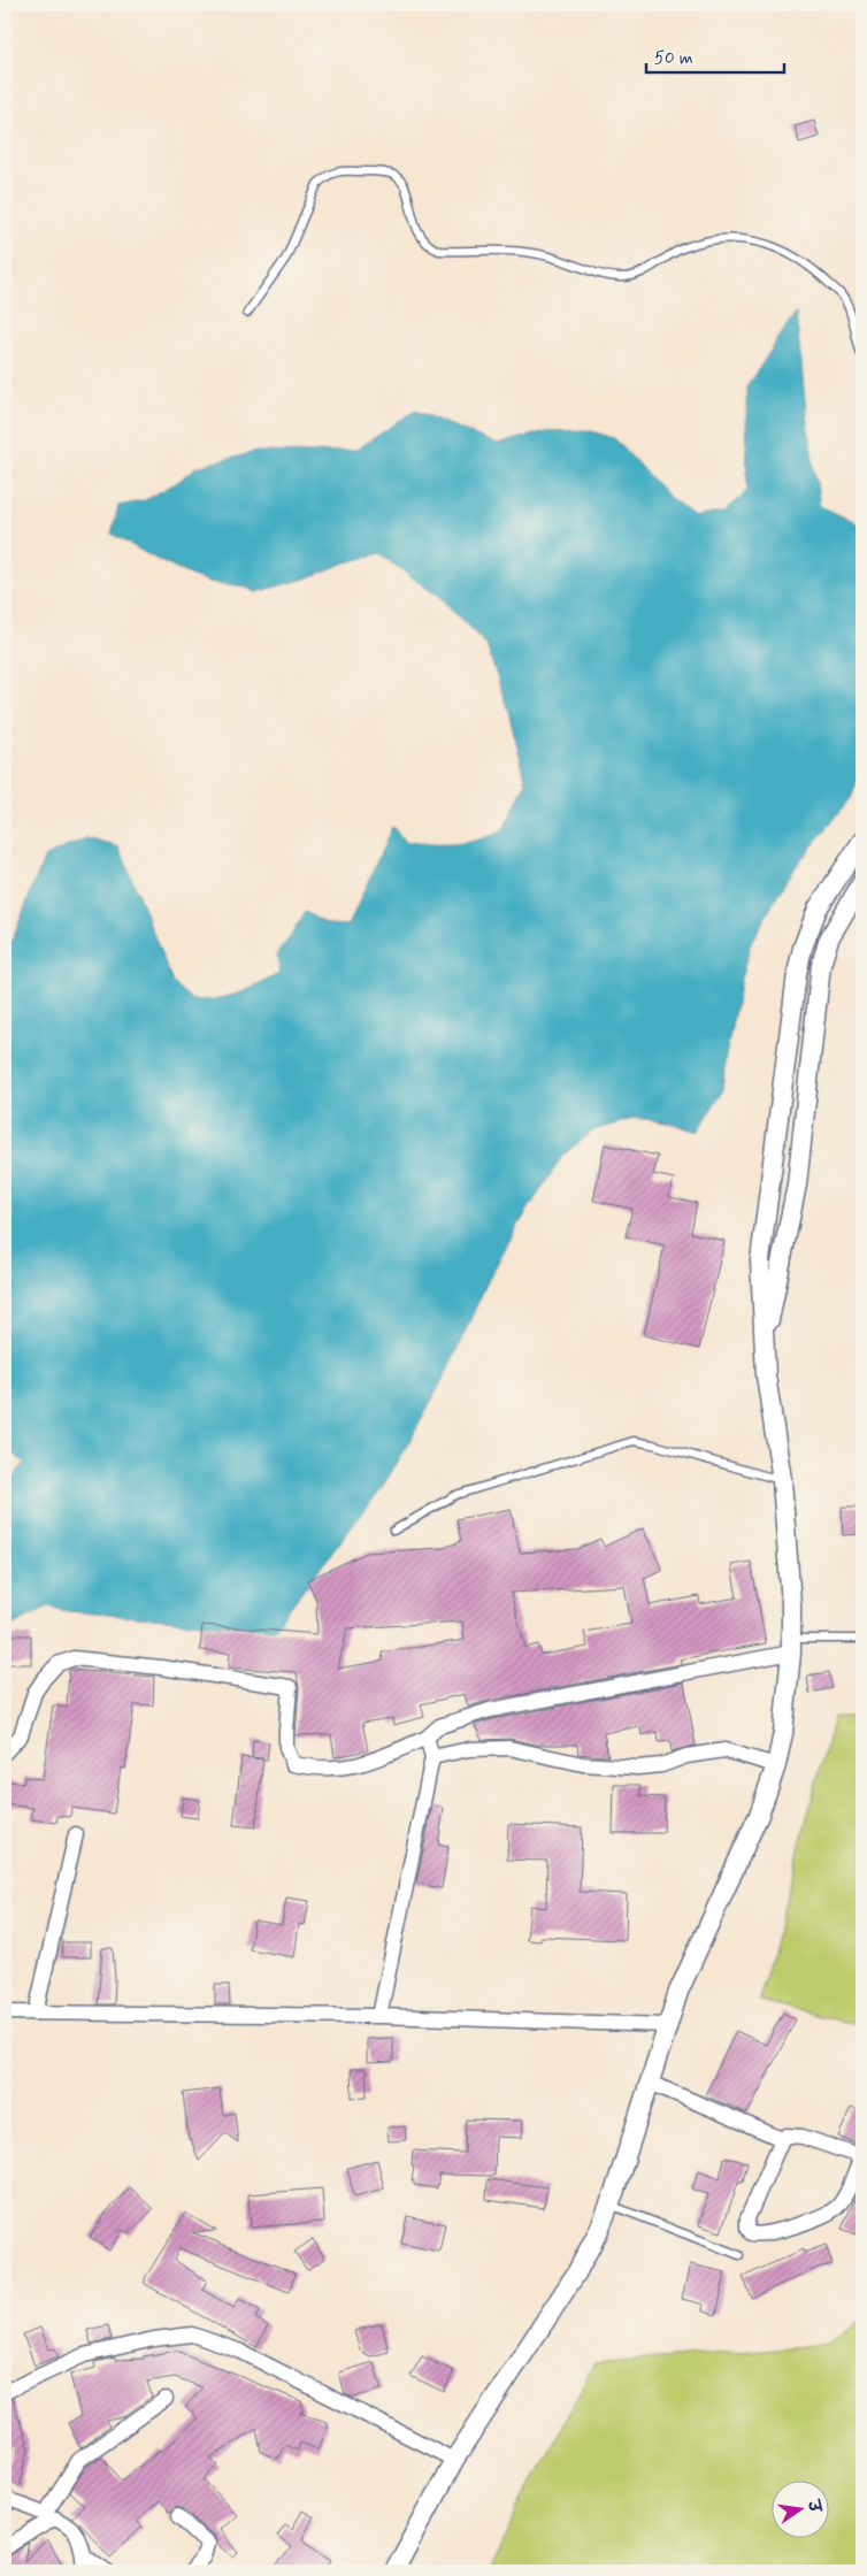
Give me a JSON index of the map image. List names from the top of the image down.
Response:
{
  "scale_bar": "50 m",
  "north": "right"
}
